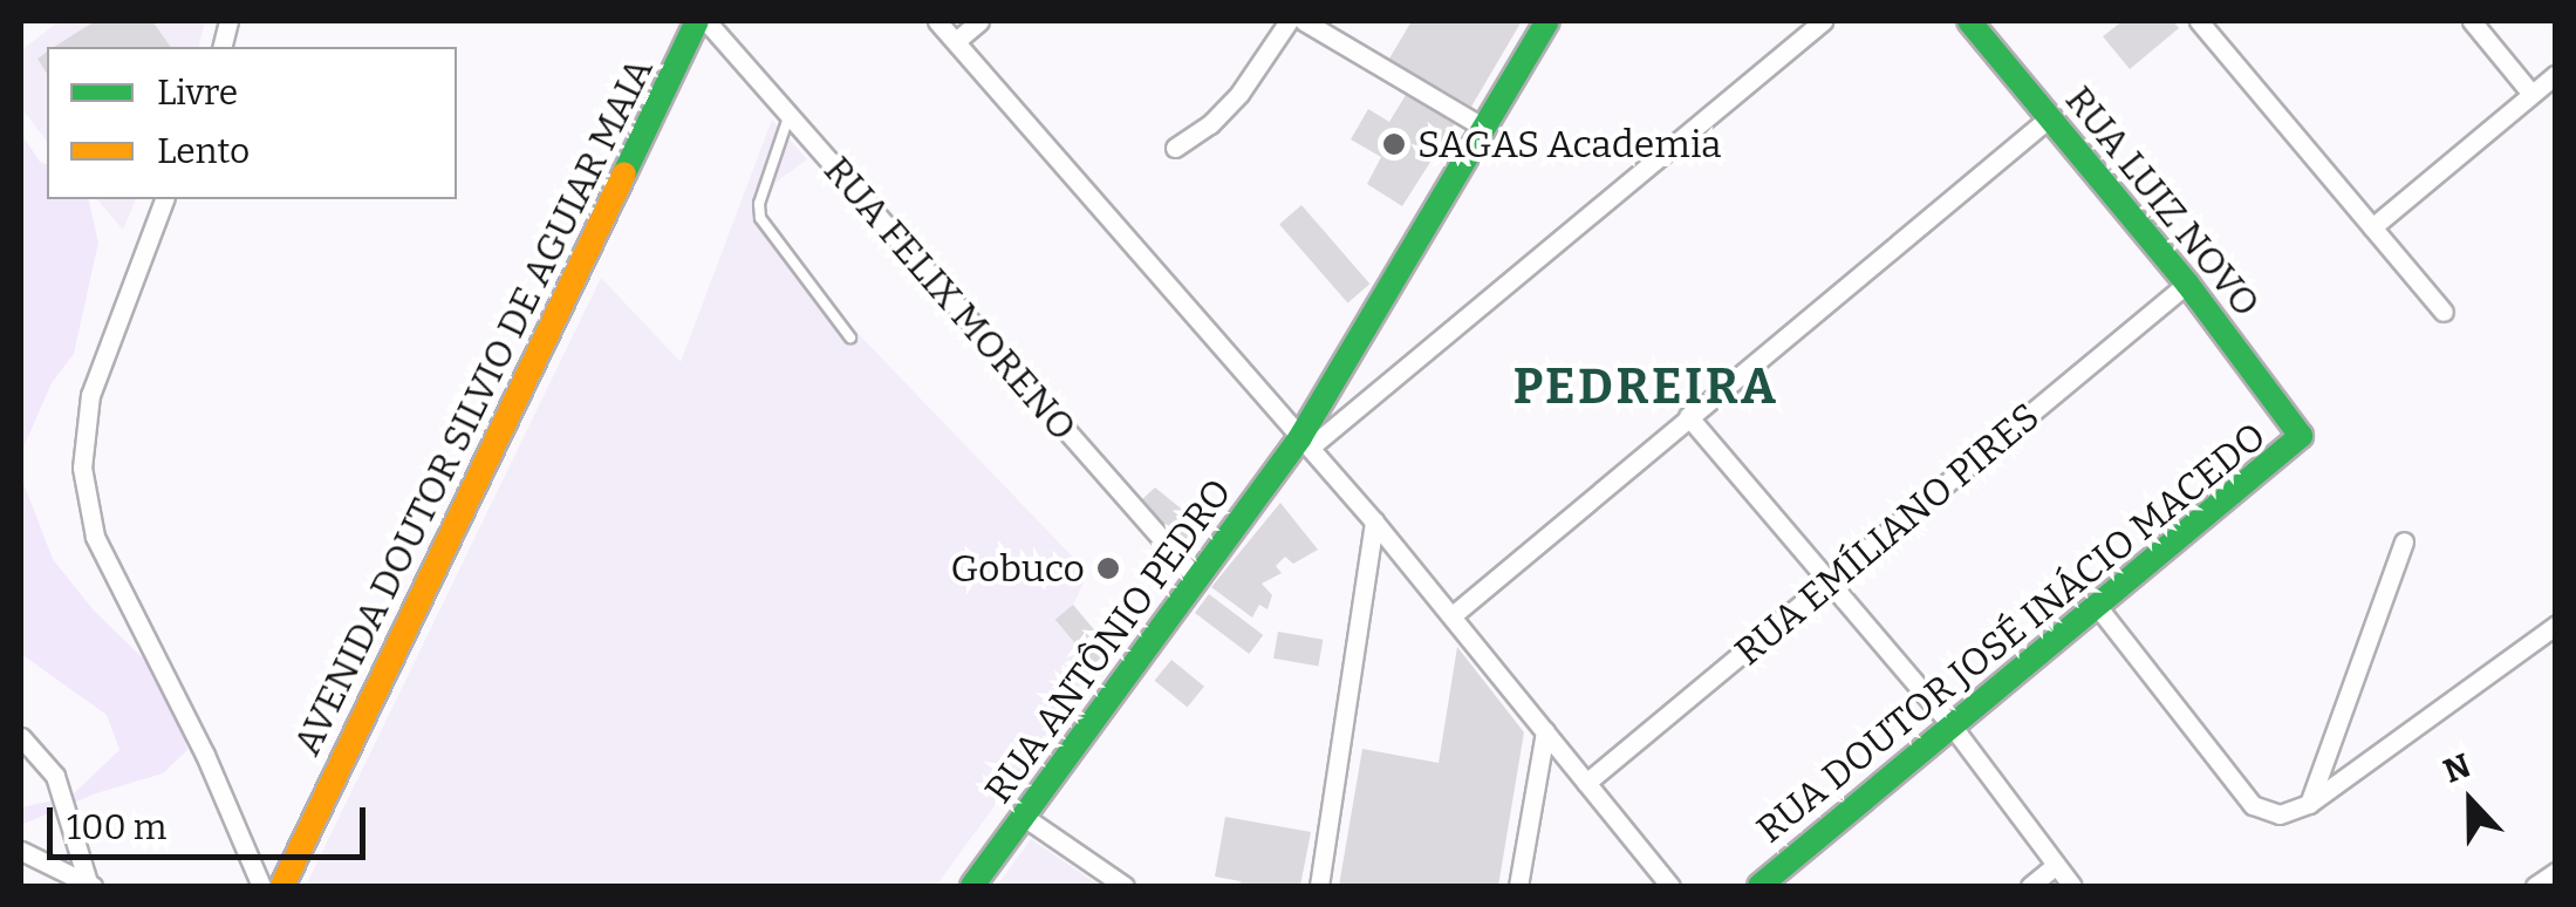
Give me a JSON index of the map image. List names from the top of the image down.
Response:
{
  "streets": {
    "main road": [
      "RUA LUIZ NOVO",
      "AVENIDA DOUTOR SILVIO DE AGUIAR MAIA",
      "RUA DOUTOR JOSÉ INÁCIO MACEDO",
      "RUA ANTÔNIO PEDRO"
    ],
    "street": ["RUA FELIX MORENO", "RUA EMÍLIANO PIRES"]
  },
  "crossings": [
    ["RUA LUIZ NOVO", "RUA EMÍLIANO PIRES"],
    ["RUA LUIZ NOVO", "RUA DOUTOR JOSÉ INÁCIO MACEDO"],
    ["RUA FELIX MORENO", "RUA ANTÔNIO PEDRO"]
  ],
  "districts": ["PEDREIRA"],
  "places": ["SAGAS Academia", "Gobuco"],
  "legend": ["Livre", "Lento"],
  "scale_bar": "100 m",
  "north": "top"
}
